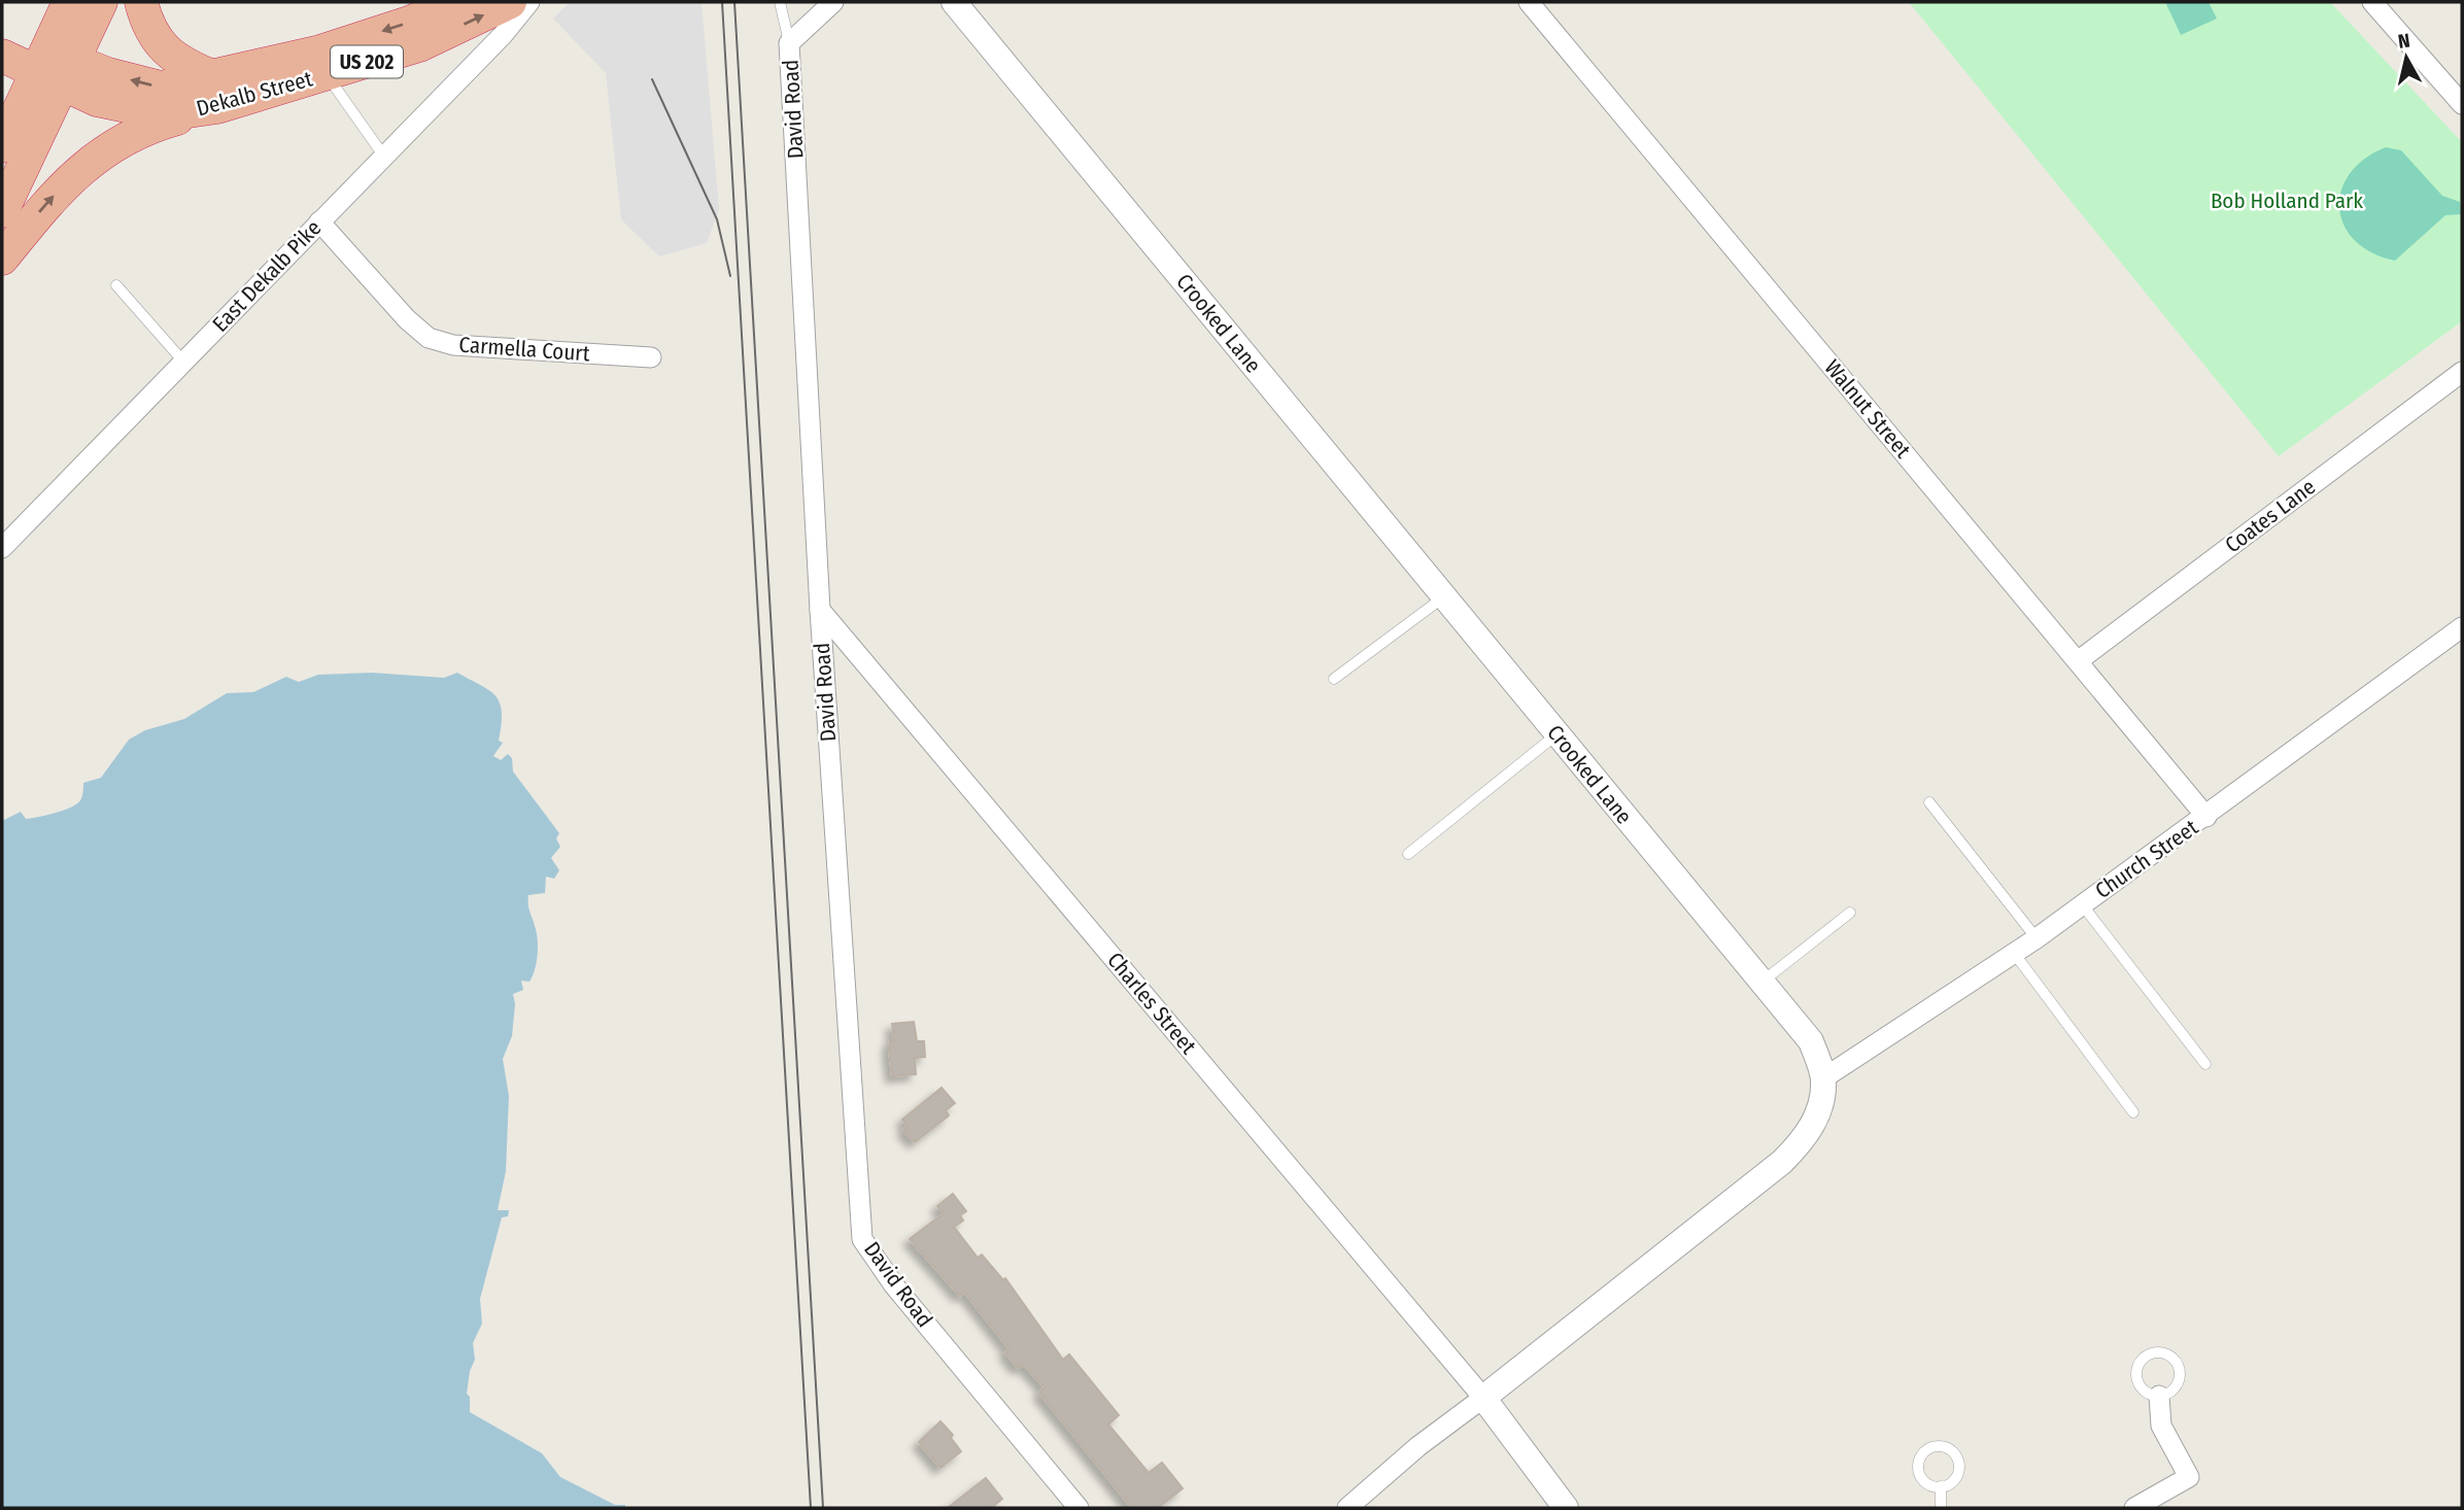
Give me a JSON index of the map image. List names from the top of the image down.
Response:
{
  "streets": {
    "highway": ["US 202", "Dekalb Street"],
    "street": [
      "David Road",
      "East Dekalb Pike",
      "Crooked Lane",
      "Carmella Court",
      "Walnut Street",
      "Coates Lane",
      "Church Street",
      "Charles Street"
    ]
  },
  "crossings": [
    ["David Road", "Charles Street"],
    ["East Dekalb Pike", "Carmella Court"],
    ["Crooked Lane", "Church Street"],
    ["Crooked Lane", "Charles Street"],
    ["Walnut Street", "Coates Lane"],
    ["Walnut Street", "Church Street"]
  ],
  "parks": ["Bob Holland Park"],
  "north": "top"
}
